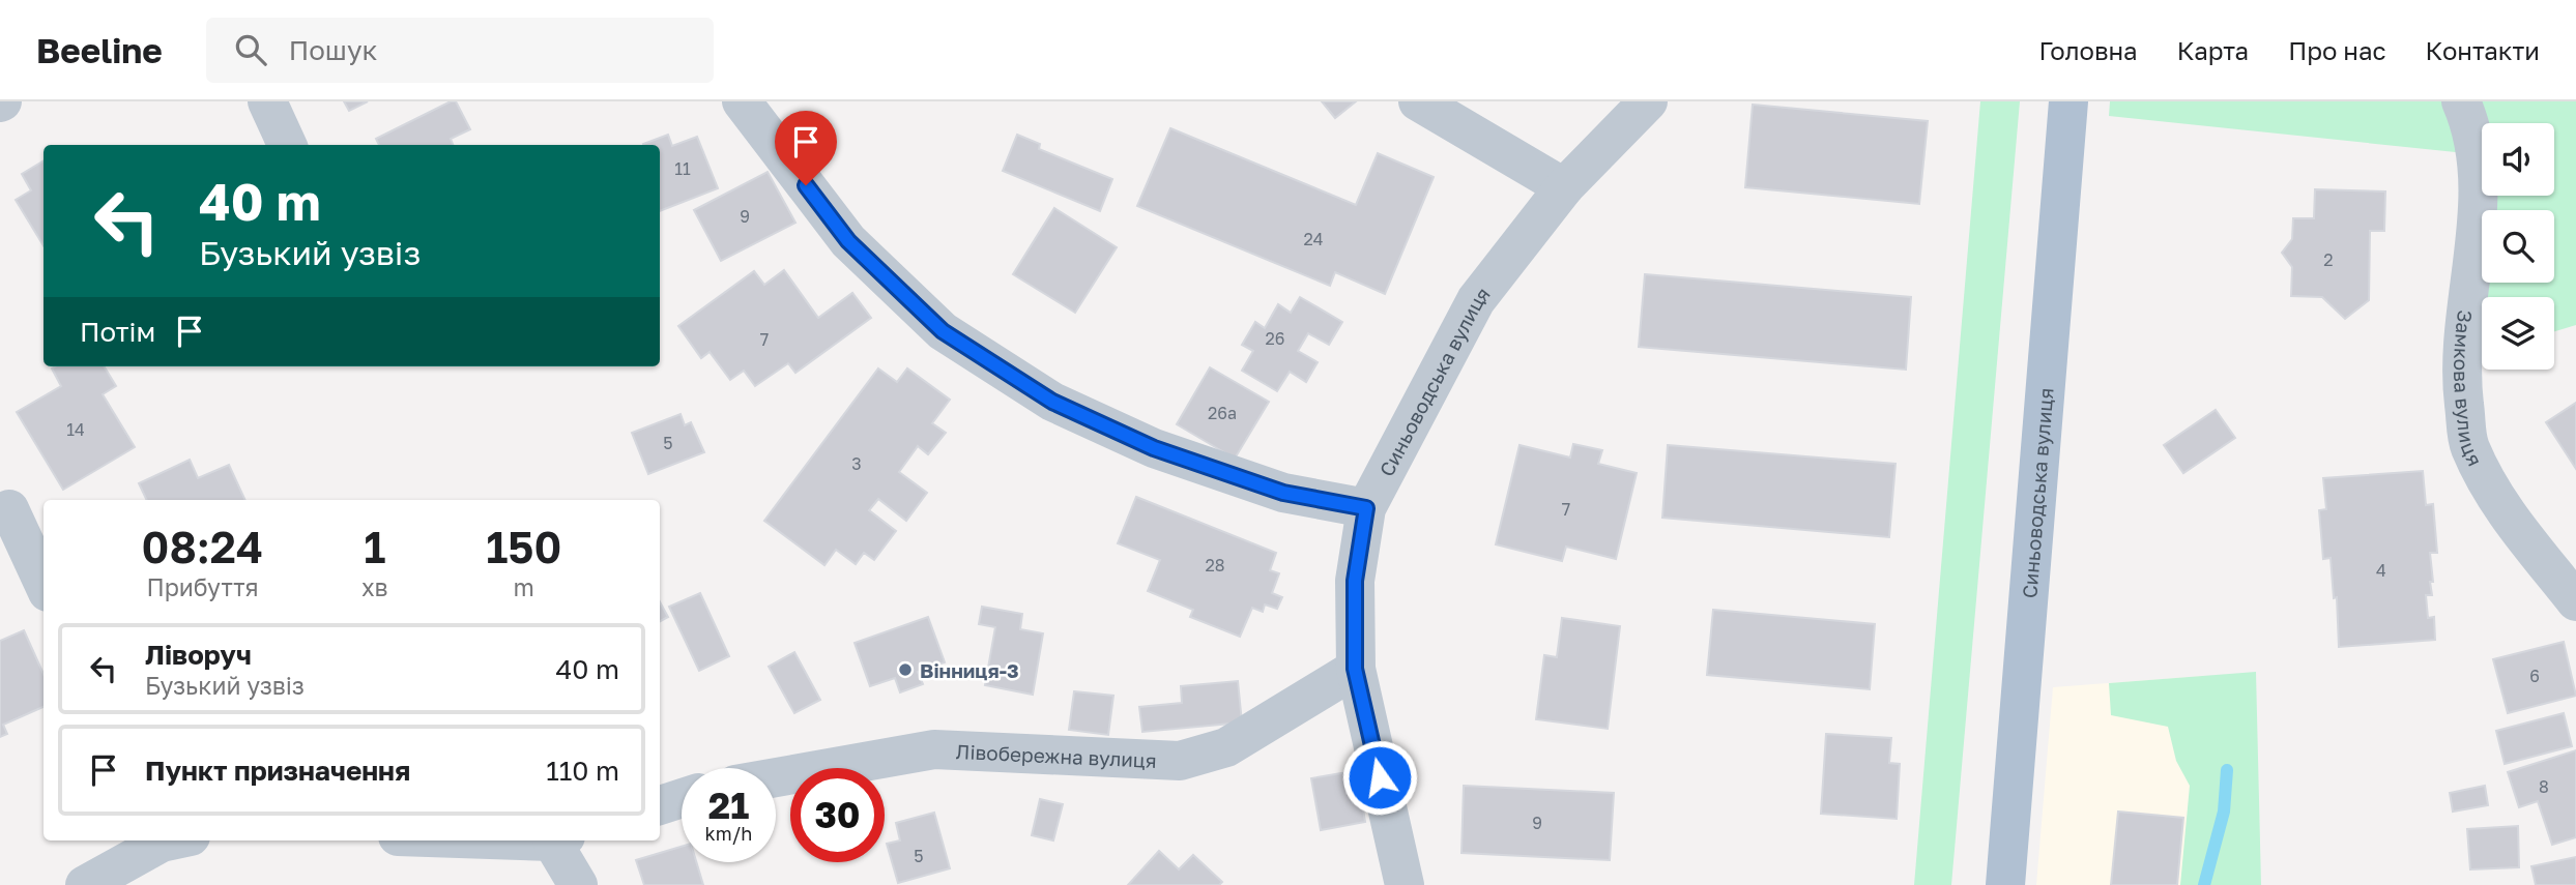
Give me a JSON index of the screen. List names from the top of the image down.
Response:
{
  "streets": {
    "main road": ["Синьоводська вулиця"],
    "street": ["Замкова вулиця", "Лівобережна вулиця"]
  },
  "crossings": [
    ["Синьоводська вулиця", "Лівобережна вулиця"]
  ],
  "places": ["Вінниця-3"],
  "house_numbers": [
    "11",
    "9",
    "24",
    "2",
    "26",
    "7",
    "26а",
    "14",
    "5",
    "3",
    "7",
    "28",
    "4",
    "6",
    "8",
    "9",
    "5"
  ],
  "page": {
    "header": "Beeline",
    "search": "Пошук",
    "nav": [
      "Головна",
      "Карта",
      "Про нас",
      "Контакти"
    ],
    "turn": ["40 m", "Бузький узвіз"],
    "then": "Потім",
    "eta": [
      "08:24",
      "Прибуття",
      "1",
      "хв",
      "150",
      "m"
    ],
    "list": [
      {
        "name": "Ліворуч",
        "note": "Бузький узвіз",
        "value": "40 m"
      },
      {
        "name": "Пункт призначення",
        "value": "110 m"
      }
    ],
    "speed": "21 km/h",
    "limit": "30"
  }
}
